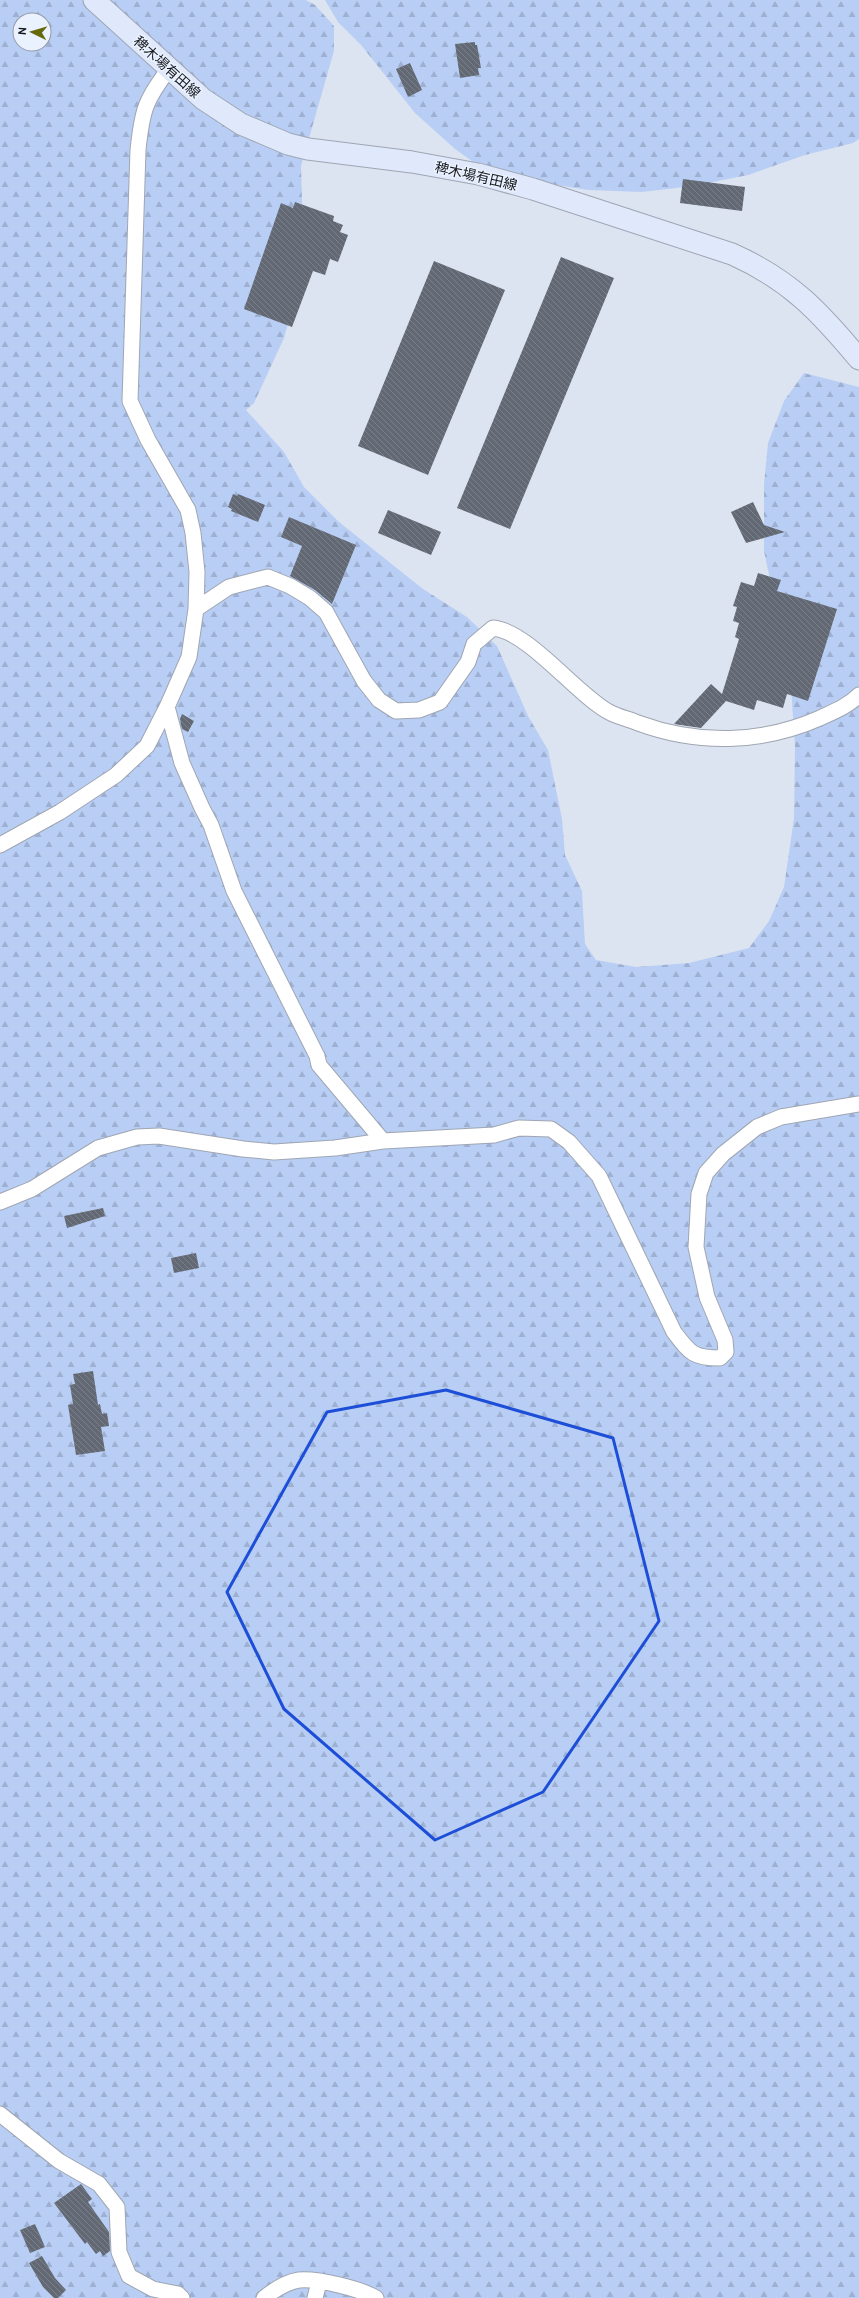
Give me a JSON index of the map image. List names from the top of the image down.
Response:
{
  "streets": {
    "main road": ["稗木場有田線"]
  },
  "north": "left"
}
